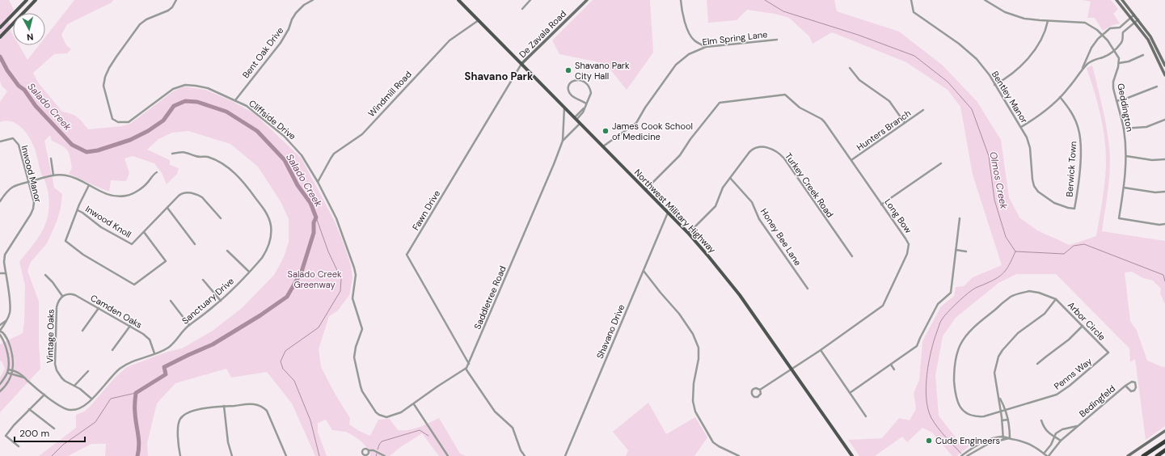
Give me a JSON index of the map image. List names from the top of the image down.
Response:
{
  "streets": {
    "main road": ["De Zavala Road", "Northwest Military Highway"],
    "street": [
      "Elm Spring Lane",
      "Bent Oak Drive",
      "Windmill Road",
      "Bentley Manor",
      "Geddington",
      "Cliffside Drive",
      "Hunters Branch",
      "Berwick Town",
      "Inwood Manor",
      "Turkey Creek Road",
      "Fawn Drive",
      "Long Bow",
      "Inwood Knoll",
      "Honey Bee Lane",
      "Saddletree Road",
      "Sanctuary Drive",
      "Camden Oaks",
      "Arbor Circle",
      "Shavano Drive",
      "Vintage Oaks",
      "Penns Way",
      "Bedingfeld"
    ]
  },
  "crossings": [
    ["De Zavala Road", "Fawn Drive"],
    ["De Zavala Road", "Northwest Military Highway"],
    ["Elm Spring Lane", "Northwest Military Highway"],
    ["Bent Oak Drive", "Cliffside Drive"],
    ["Windmill Road", "Cliffside Drive"],
    ["Windmill Road", "Northwest Military Highway"],
    ["Bentley Manor", "Berwick Town"],
    ["Cliffside Drive", "Saddletree Road"],
    ["Hunters Branch", "Long Bow"],
    ["Turkey Creek Road", "Northwest Military Highway"],
    ["Turkey Creek Road", "Honey Bee Lane"],
    ["Fawn Drive", "Northwest Military Highway"],
    ["Fawn Drive", "Saddletree Road"],
    ["Northwest Military Highway", "Long Bow"],
    ["Northwest Military Highway", "Saddletree Road"],
    ["Northwest Military Highway", "Shavano Drive"],
    ["Sanctuary Drive", "Camden Oaks"],
    ["Sanctuary Drive", "Vintage Oaks"],
    ["Camden Oaks", "Vintage Oaks"],
    ["Arbor Circle", "Penns Way"]
  ],
  "districts": ["Shavano Park"],
  "water": ["Salado Creek", "Olmos Creek"],
  "parks": ["Salado Creek Greenway"],
  "places": ["Shavano Park City Hall", "James Cook School of Medicine", "Cude Engineers"],
  "scale_bar": "200 m",
  "north": "bottom"
}
